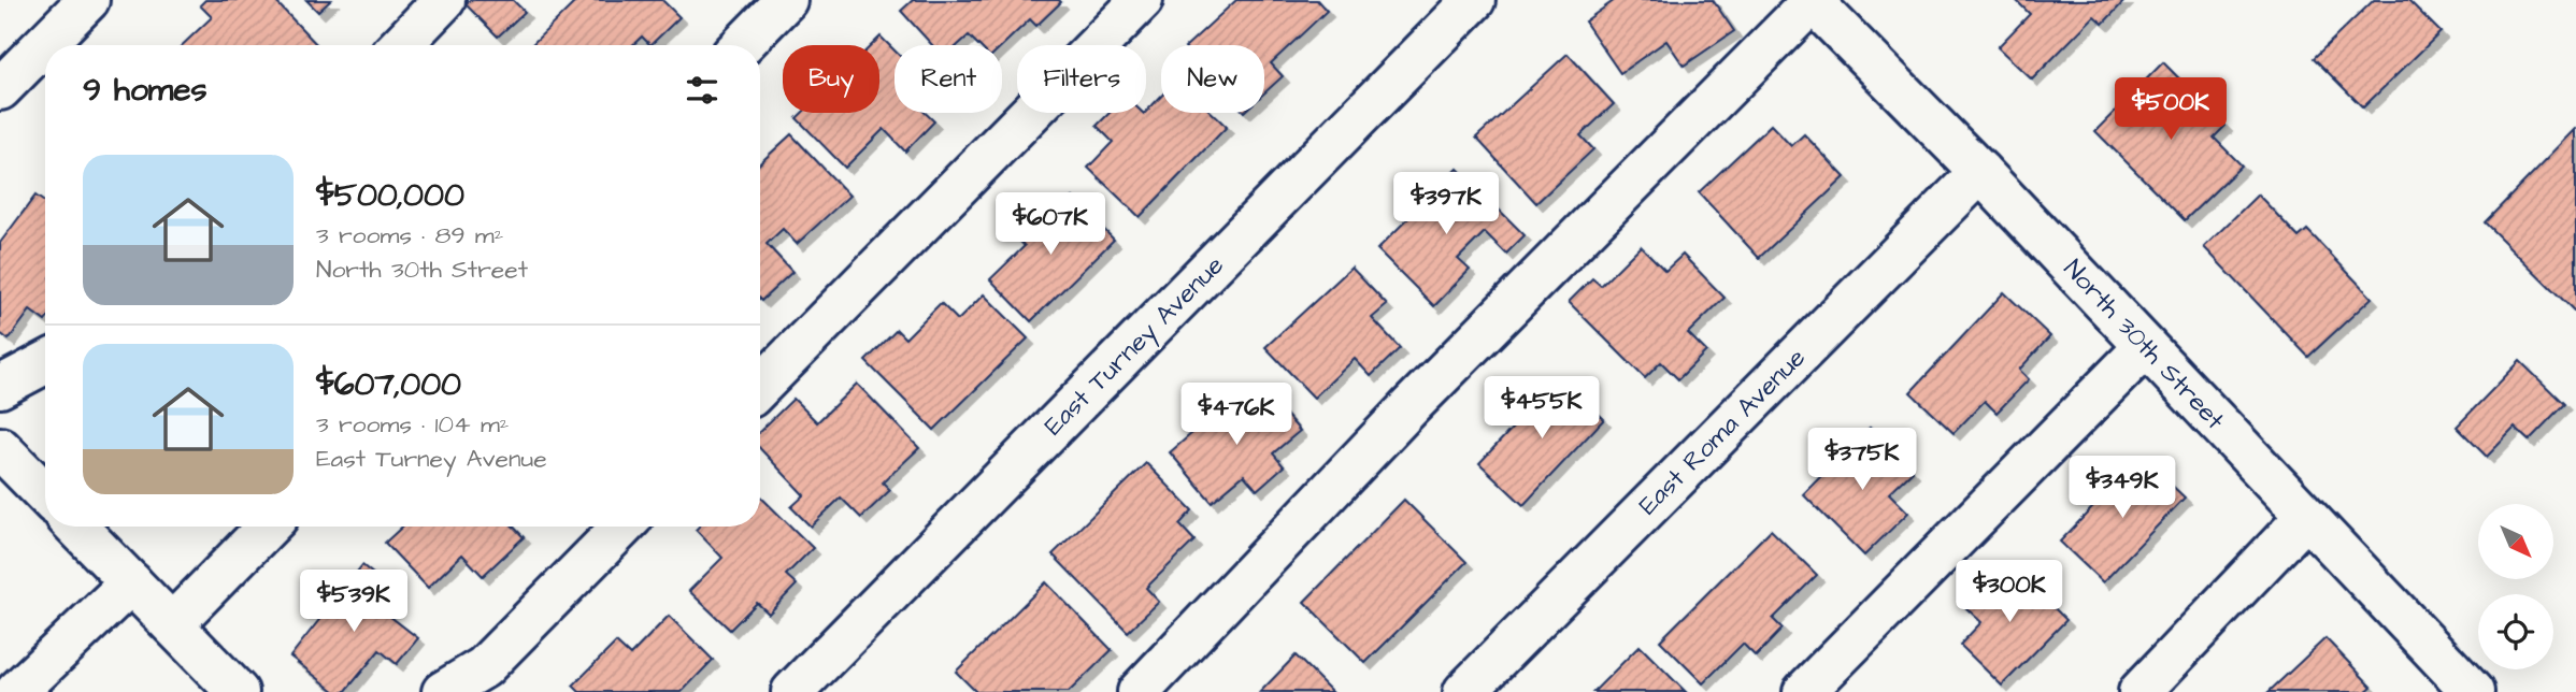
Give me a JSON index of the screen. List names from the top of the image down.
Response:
{
  "streets": {
    "street": ["North 30th Street", "East Turney Avenue", "East Roma Avenue"]
  },
  "crossings": [
    ["North 30th Street", "East Roma Avenue"]
  ],
  "north": "bottom right",
  "page": {
    "chip": [
      "Buy",
      "Rent",
      "Filters",
      "New"
    ],
    "heading": "9 homes",
    "price": [
      "$500K",
      "$397K",
      "$607K",
      "$455K",
      "$476K",
      "$375K",
      "$349K",
      "$300K",
      "$539K"
    ],
    "list": [
      {
        "name": "$500,000",
        "note": "3 rooms · 89 m² · North 30th Street"
      },
      {
        "name": "$607,000",
        "note": "3 rooms · 104 m² · East Turney Avenue"
      }
    ]
  }
}
